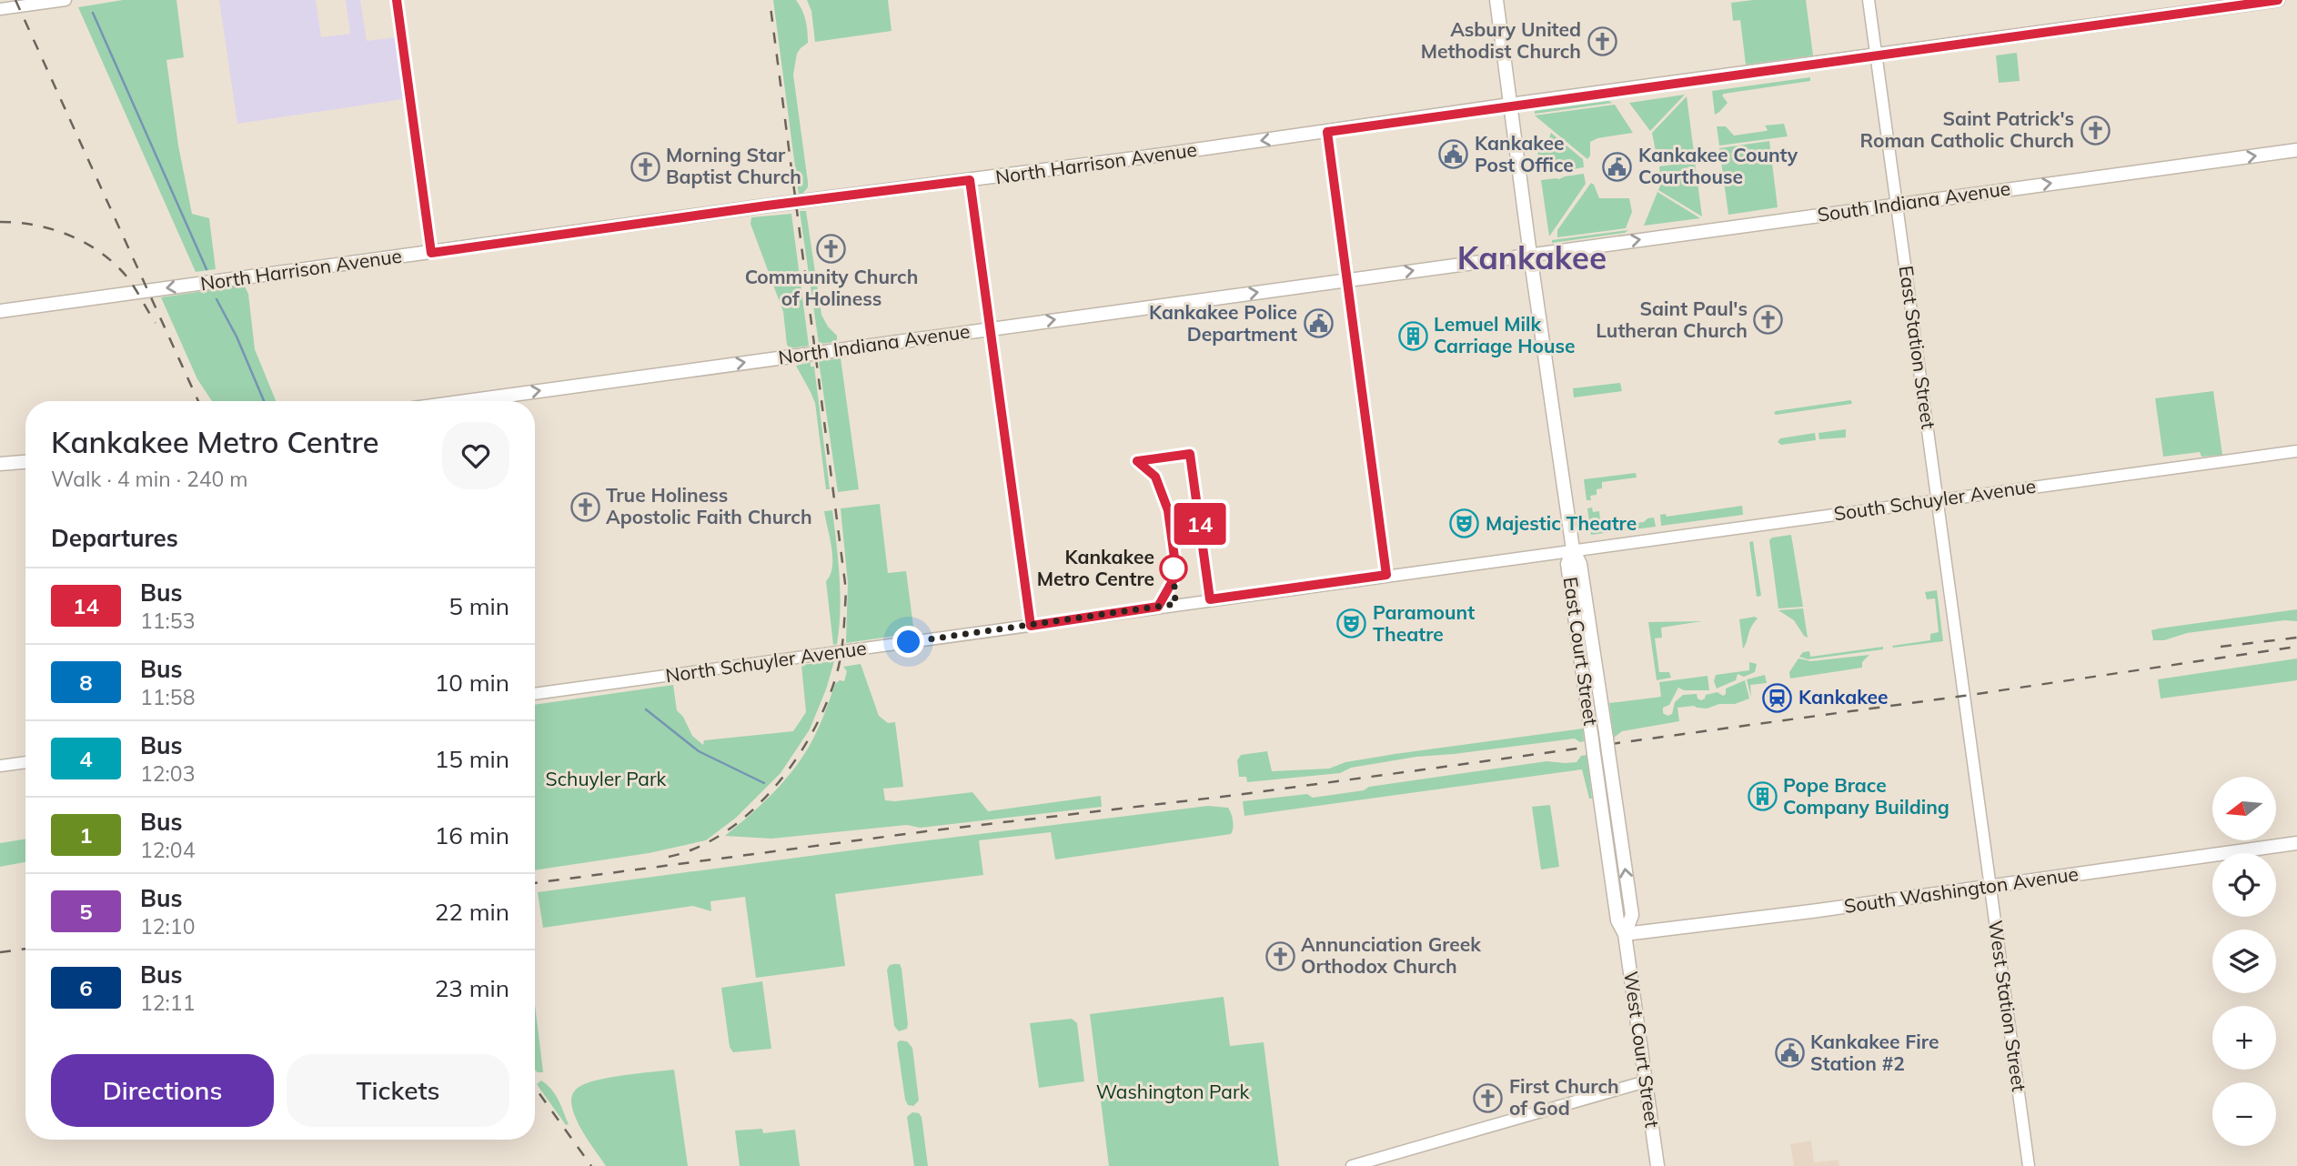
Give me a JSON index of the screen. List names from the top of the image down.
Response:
{
  "streets": {
    "main road": [
      "North Harrison Avenue",
      "South Indiana Avenue",
      "North Indiana Avenue",
      "East Court Street",
      "South Washington Avenue",
      "West Court Street"
    ],
    "street": [
      "East Station Street",
      "South Schuyler Avenue",
      "North Schuyler Avenue",
      "West Station Street"
    ]
  },
  "crossings": [
    ["North Harrison Avenue", "East Station Street"],
    ["North Harrison Avenue", "East Court Street"],
    ["South Indiana Avenue", "North Indiana Avenue"],
    ["South Indiana Avenue", "East Station Street"],
    ["South Indiana Avenue", "East Court Street"],
    ["North Indiana Avenue", "East Court Street"],
    ["East Station Street", "South Schuyler Avenue"],
    ["East Station Street", "West Station Street"],
    ["South Schuyler Avenue", "East Court Street"],
    ["South Schuyler Avenue", "North Schuyler Avenue"],
    ["East Court Street", "North Schuyler Avenue"],
    ["East Court Street", "West Court Street"],
    ["South Washington Avenue", "West Station Street"],
    ["South Washington Avenue", "West Court Street"]
  ],
  "one_way": ["North Harrison Avenue", "South Indiana Avenue", "North Indiana Avenue"],
  "districts": ["Kankakee"],
  "parks": ["Schuyler Park", "Washington Park"],
  "places": {
    "church": [
      "Asbury United Methodist Church",
      "Saint Patrick's Roman Catholic Church",
      "Morning Star Baptist Church",
      "Community Church of Holiness",
      "Saint Paul's Lutheran Church",
      "True Holiness Apostolic Faith Church",
      "Annunciation Greek Orthodox Church",
      "First Church of God"
    ],
    "public building": [
      "Kankakee Post Office",
      "Kankakee County Courthouse",
      "Kankakee Police Department",
      "Kankakee Fire Station #2"
    ],
    "building": ["Lemuel Milk Carriage House", "Pope Brace Company Building"],
    "theatre": ["Majestic Theatre", "Paramount Theatre"],
    "other": ["Kankakee Metro Centre"],
    "station": ["Kankakee"]
  },
  "lines": ["bus line 14"],
  "north": "left",
  "page": {
    "on_map": "14",
    "heading": [
      ["Kankakee Metro Centre", "Walk · 4 min · 240 m"],
      "Departures"
    ],
    "list": [
      {
        "mark": "14",
        "name": "Bus",
        "note": "11:53",
        "value": "5 min"
      },
      {
        "mark": "8",
        "name": "Bus",
        "note": "11:58",
        "value": "10 min"
      },
      {
        "mark": "4",
        "name": "Bus",
        "note": "12:03",
        "value": "15 min"
      },
      {
        "mark": "1",
        "name": "Bus",
        "note": "12:04",
        "value": "16 min"
      },
      {
        "mark": "5",
        "name": "Bus",
        "note": "12:10",
        "value": "22 min"
      },
      {
        "mark": "6",
        "name": "Bus",
        "note": "12:11",
        "value": "23 min"
      }
    ],
    "map_buttons": ["+", "−"],
    "buttons": ["Directions", "Tickets"]
  }
}
